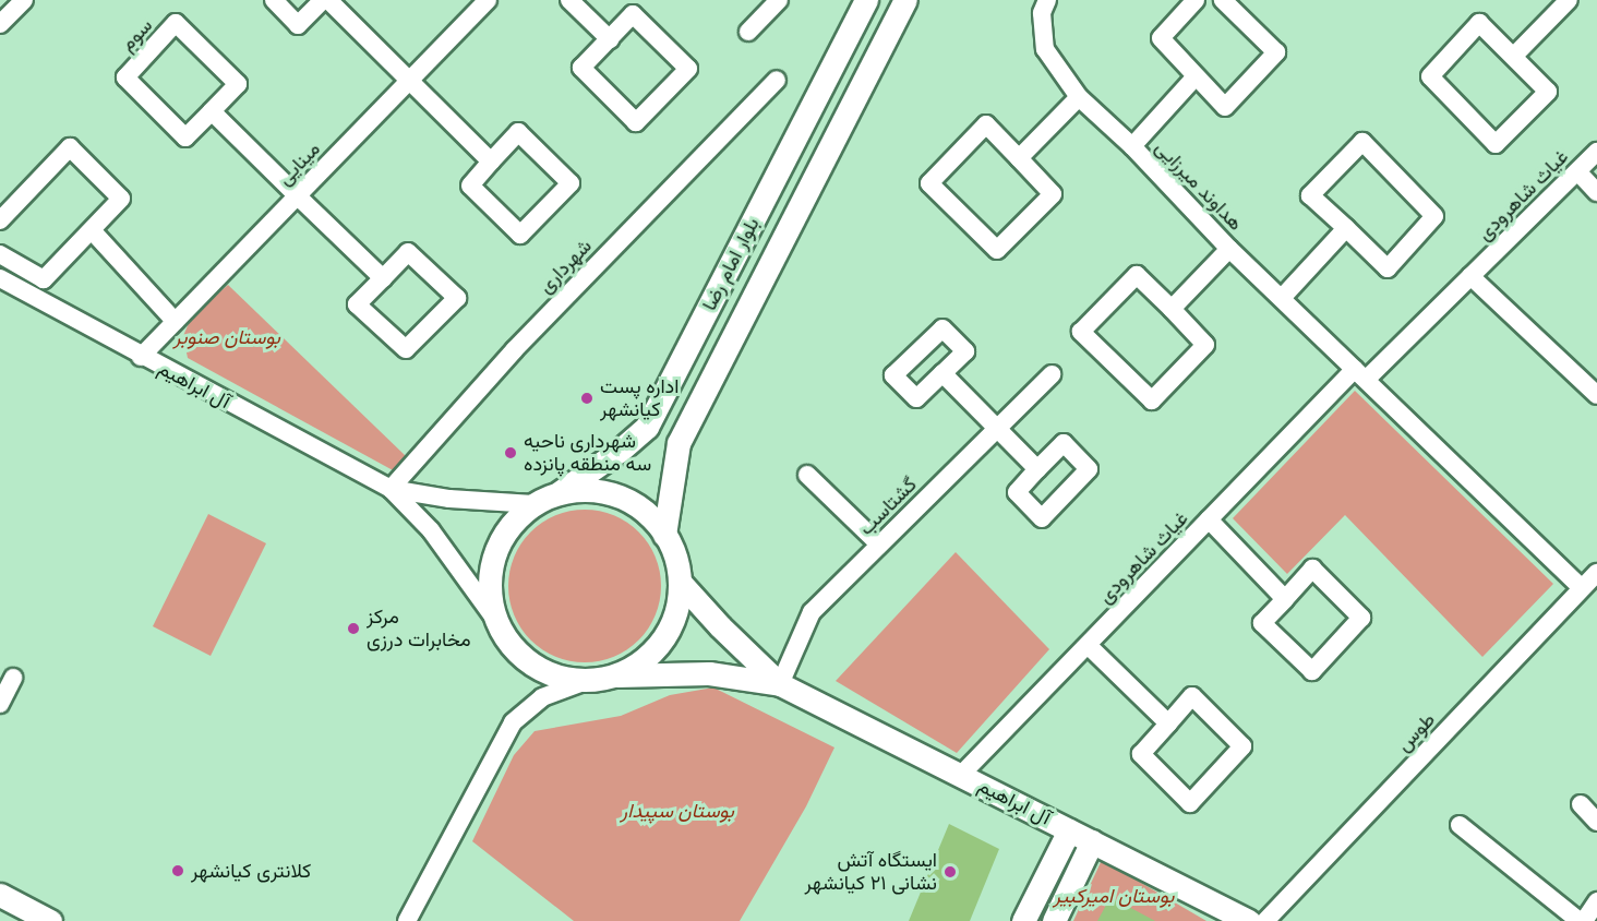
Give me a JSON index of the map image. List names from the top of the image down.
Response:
{
  "streets": {
    "main road": ["بلوار امام رضا", "آل ابراهیم"],
    "street": [
      "سوم",
      "مینایی",
      "هداوند میرزایی",
      "غیاث شاهرودی",
      "شهرداری",
      "گشتاسب",
      "طوس"
    ]
  },
  "crossings": [
    ["مینایی", "آل ابراهیم"],
    ["هداوند میرزایی", "غیاث شاهرودی"],
    ["هداوند میرزایی", "طوس"],
    ["غیاث شاهرودی", "آل ابراهیم"],
    ["شهرداری", "آل ابراهیم"],
    ["آل ابراهیم", "گشتاسب"]
  ],
  "parks": ["بوستان صنوبر", "بوستان سپیدار", "بوستان امیرکبیر"],
  "places": [
    "اداره پست کیانشهر",
    "شهرداری ناحیه سه منطقه پانزده",
    "مرکز مخابرات درزی",
    "کلانتری کیانشهر",
    "ایستگاه آتش نشانی ۲۱ کیانشهر"
  ]
}
